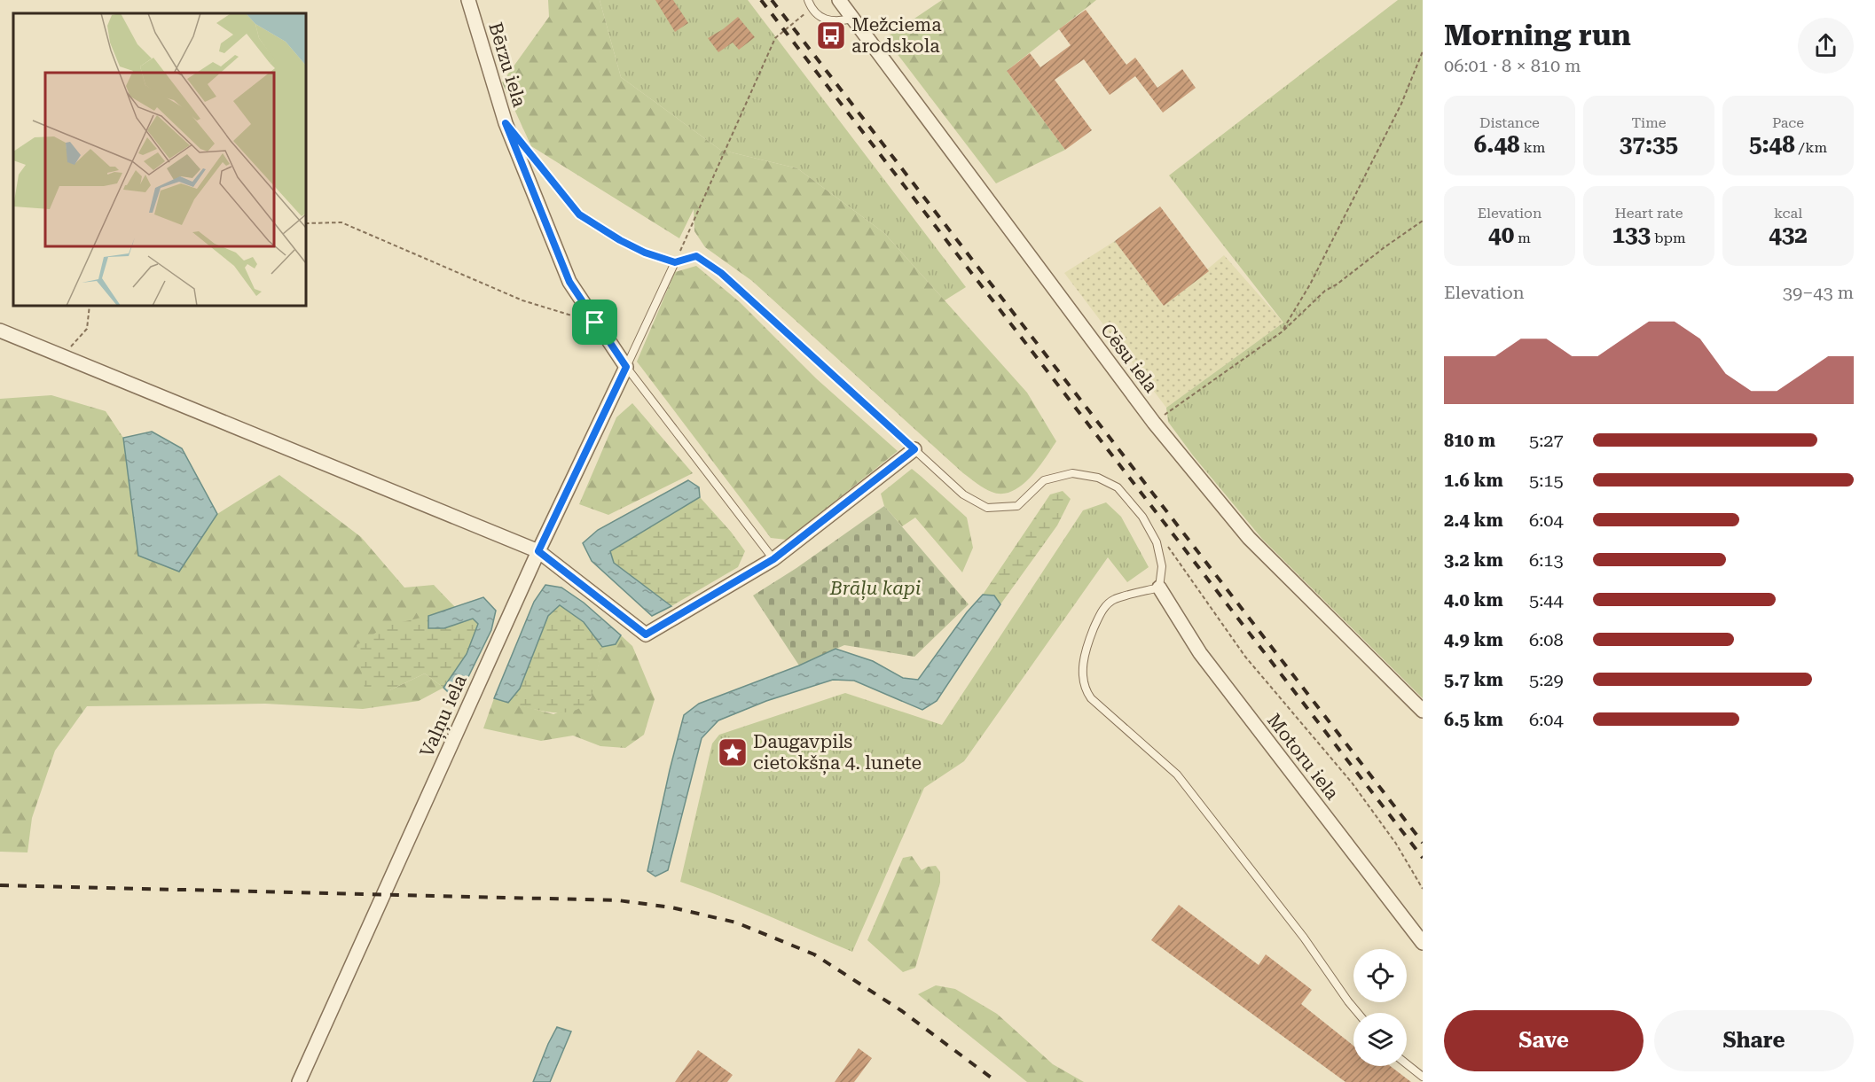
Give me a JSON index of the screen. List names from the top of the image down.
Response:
{
  "streets": {
    "street": [
      "Bērzu iela",
      "Cēsu iela",
      "Vaļņu iela",
      "Motoru iela"
    ]
  },
  "crossings": [
    ["Bērzu iela", "Vaļņu iela"]
  ],
  "parks": ["Brāļu kapi"],
  "places": {
    "bus stop": ["Mežciema arodskola"],
    "place": ["Daugavpils cietokšņa 4. lunete"]
  },
  "page": {
    "heading": ["Morning run", "06:01 · 8 × 810 m"],
    "stats": [
      ["Distance", "6.48 km"],
      ["Time", "37:35"],
      ["Pace", "5:48 /km"],
      ["Elevation", "40 m"],
      ["Heart rate", "133 bpm"],
      ["kcal", "432"]
    ],
    "chart": ["Elevation", "39–43 m"],
    "list": [
      {
        "name": "810 m",
        "note": "5:27"
      },
      {
        "name": "1.6 km",
        "note": "5:15"
      },
      {
        "name": "2.4 km",
        "note": "6:04"
      },
      {
        "name": "3.2 km",
        "note": "6:13"
      },
      {
        "name": "4.0 km",
        "note": "5:44"
      },
      {
        "name": "4.9 km",
        "note": "6:08"
      },
      {
        "name": "5.7 km",
        "note": "5:29"
      },
      {
        "name": "6.5 km",
        "note": "6:04"
      }
    ],
    "buttons": ["Save", "Share"]
  }
}
